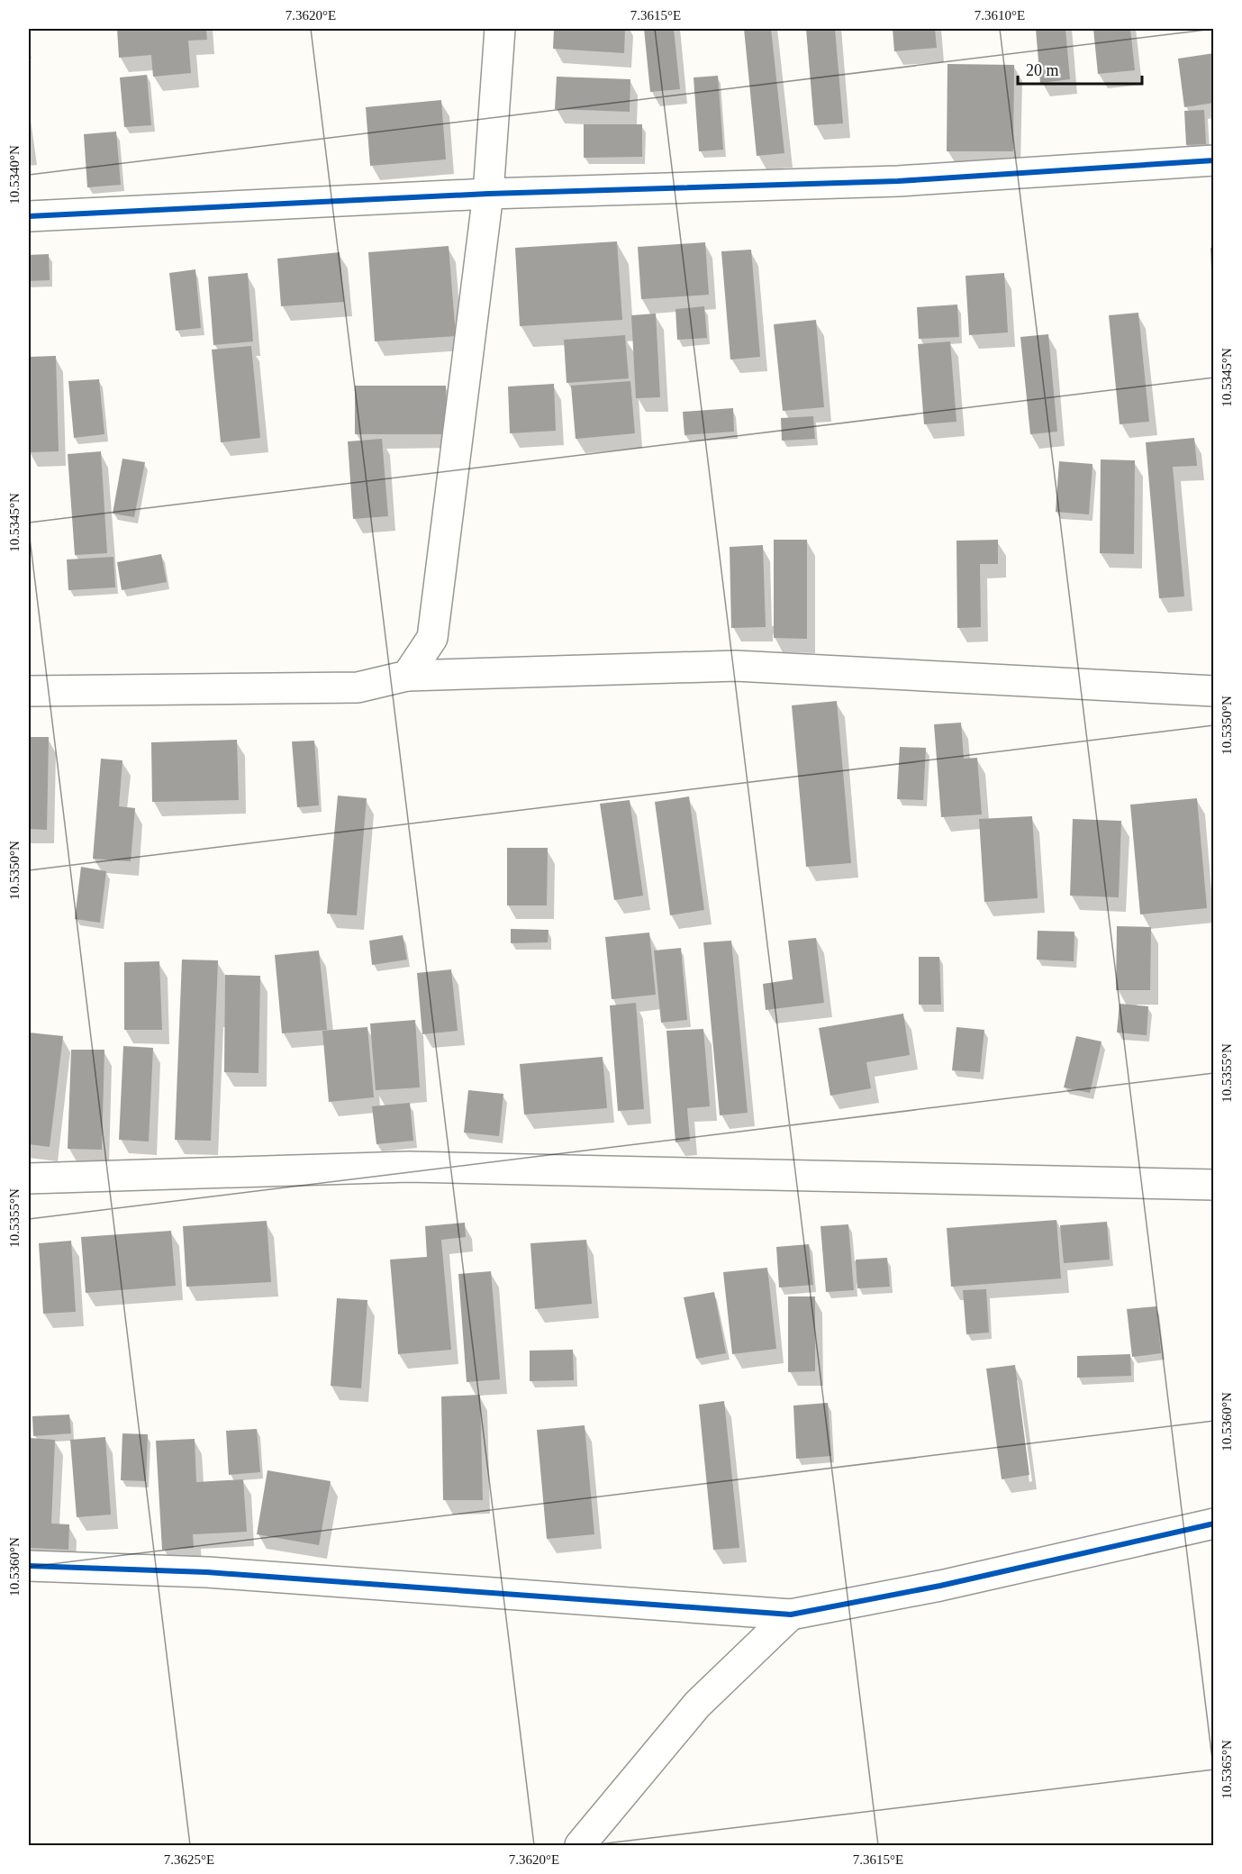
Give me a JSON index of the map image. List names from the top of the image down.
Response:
{
  "scale_bar": "20 m",
  "coordinates": [
    "7.3620°E",
    "7.3615°E",
    "7.3610°E",
    "10.5340°N",
    "10.5345°N",
    "10.5350°N",
    "10.5355°N",
    "10.5360°N",
    "10.5365°N",
    "7.3625°E"
  ]
}
